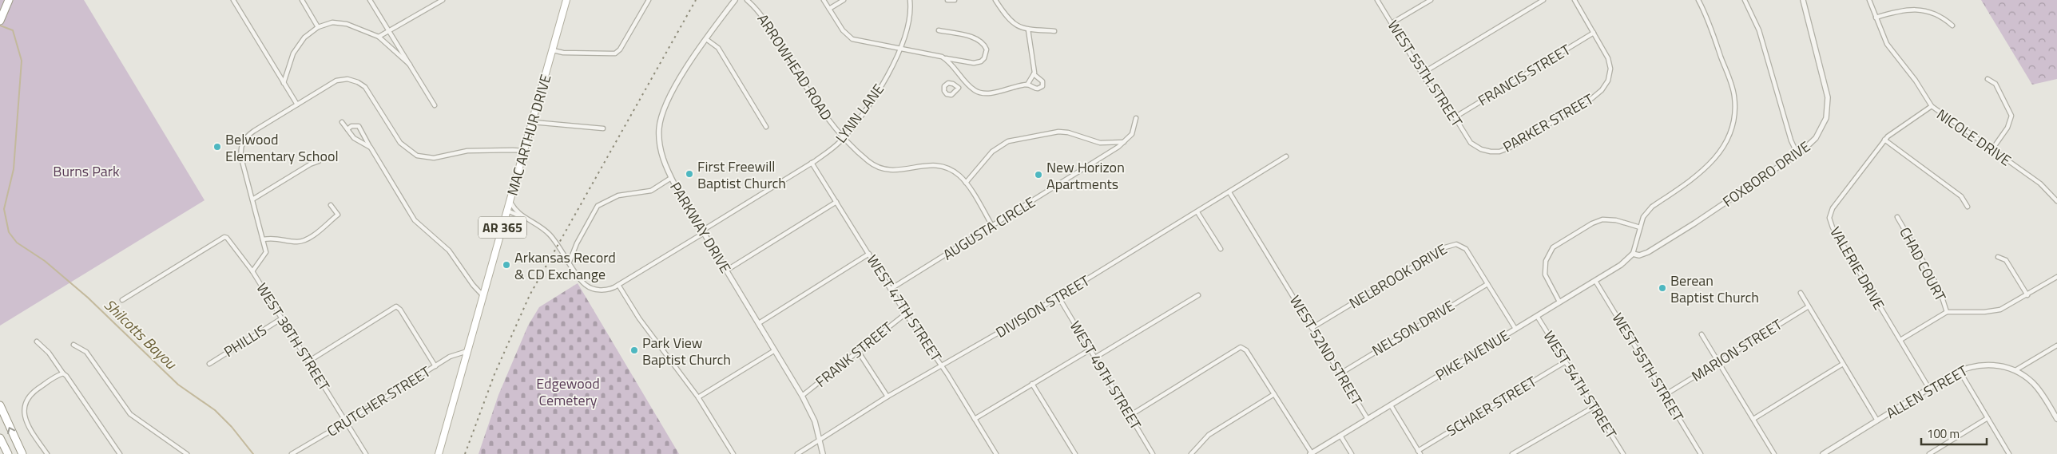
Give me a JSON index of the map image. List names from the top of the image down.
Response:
{
  "streets": {
    "main road": ["MAC ARTHUR DRIVE", "AR 365"],
    "street": [
      "ARROWHEAD ROAD",
      "WEST 55TH STREET",
      "FRANCIS STREET",
      "LYNN LANE",
      "PARKER STREET",
      "NICOLE DRIVE",
      "FOXBORO DRIVE",
      "PARKWAY DRIVE",
      "AUGUSTA CIRCLE",
      "CHAD COURT",
      "VALERIE DRIVE",
      "NELBROOK DRIVE",
      "DIVISION STREET",
      "WEST 47TH STREET",
      "NELSON DRIVE",
      "WEST 38TH STREET",
      "PHILLIS",
      "WEST 52ND STREET",
      "MARION STREET",
      "FRANK STREET",
      "PIKE AVENUE",
      "WEST 49TH STREET",
      "WEST 54TH STREET",
      "ALLEN STREET",
      "CRUTCHER STREET",
      "SCHAER STREET"
    ]
  },
  "crossings": [
    ["ARROWHEAD ROAD", "LYNN LANE"],
    ["ARROWHEAD ROAD", "AUGUSTA CIRCLE"],
    ["WEST 55TH STREET", "FRANCIS STREET"],
    ["WEST 55TH STREET", "PARKER STREET"],
    ["WEST 55TH STREET", "MARION STREET"],
    ["WEST 55TH STREET", "PIKE AVENUE"],
    ["FRANCIS STREET", "PARKER STREET"],
    ["LYNN LANE", "MAC ARTHUR DRIVE"],
    ["LYNN LANE", "PARKWAY DRIVE"],
    ["LYNN LANE", "WEST 47TH STREET"],
    ["MAC ARTHUR DRIVE", "WEST 38TH STREET"],
    ["MAC ARTHUR DRIVE", "CRUTCHER STREET"],
    ["NICOLE DRIVE", "VALERIE DRIVE"],
    ["FOXBORO DRIVE", "PIKE AVENUE"],
    ["PARKWAY DRIVE", "DIVISION STREET"],
    ["PARKWAY DRIVE", "FRANK STREET"],
    ["AUGUSTA CIRCLE", "WEST 47TH STREET"],
    ["VALERIE DRIVE", "ALLEN STREET"],
    ["NELBROOK DRIVE", "NELSON DRIVE"],
    ["NELBROOK DRIVE", "WEST 52ND STREET"],
    ["NELBROOK DRIVE", "PIKE AVENUE"],
    ["DIVISION STREET", "WEST 47TH STREET"],
    ["DIVISION STREET", "WEST 52ND STREET"],
    ["DIVISION STREET", "WEST 49TH STREET"],
    ["WEST 47TH STREET", "FRANK STREET"],
    ["NELSON DRIVE", "WEST 52ND STREET"],
    ["WEST 38TH STREET", "PHILLIS"],
    ["WEST 38TH STREET", "CRUTCHER STREET"],
    ["WEST 52ND STREET", "PIKE AVENUE"],
    ["PIKE AVENUE", "WEST 54TH STREET"],
    ["WEST 54TH STREET", "SCHAER STREET"]
  ],
  "water": ["Shilcotts Bayou"],
  "parks": ["Burns Park", "Edgewood Cemetery"],
  "places": [
    "Belwood Elementary School",
    "First Freewill Baptist Church",
    "New Horizon Apartments",
    "Arkansas Record & CD Exchange",
    "Berean Baptist Church",
    "Park View Baptist Church"
  ],
  "scale_bar": "100 m"
}
